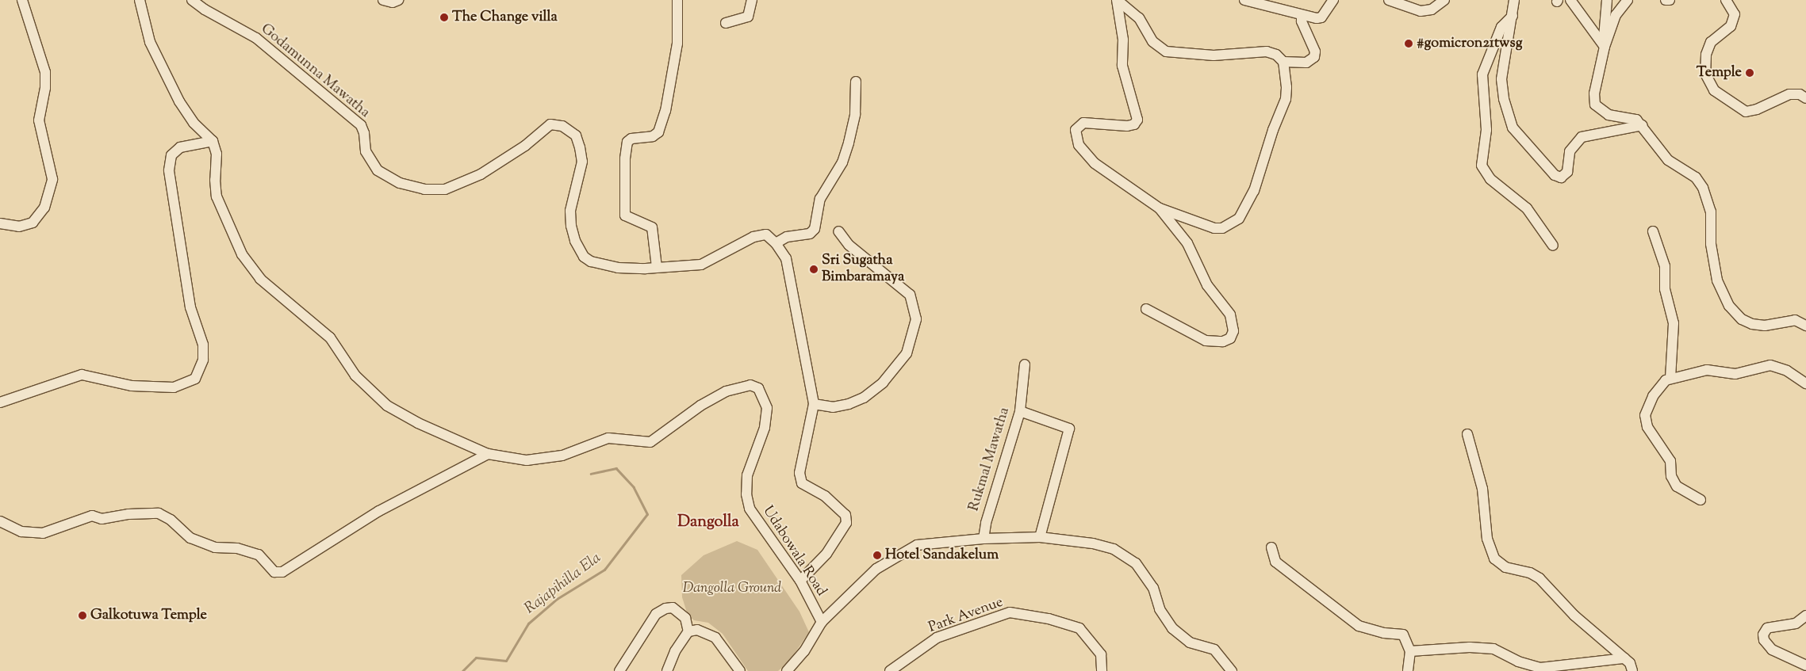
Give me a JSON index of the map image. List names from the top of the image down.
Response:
{
  "streets": {
    "street": [
      "Godamunna Mawatha",
      "Rukmal Mawatha",
      "Udabowala Road",
      "Park Avenue"
    ]
  },
  "districts": ["Dangolla"],
  "water": ["Rajapihilla Ela"],
  "parks": ["Dangolla Ground"],
  "places": [
    "The Change villa",
    "#gomicron21twsg",
    "Temple",
    "Sri Sugatha Bimbaramaya",
    "Hotel Sandakelum",
    "Galkotuwa Temple"
  ]
}
